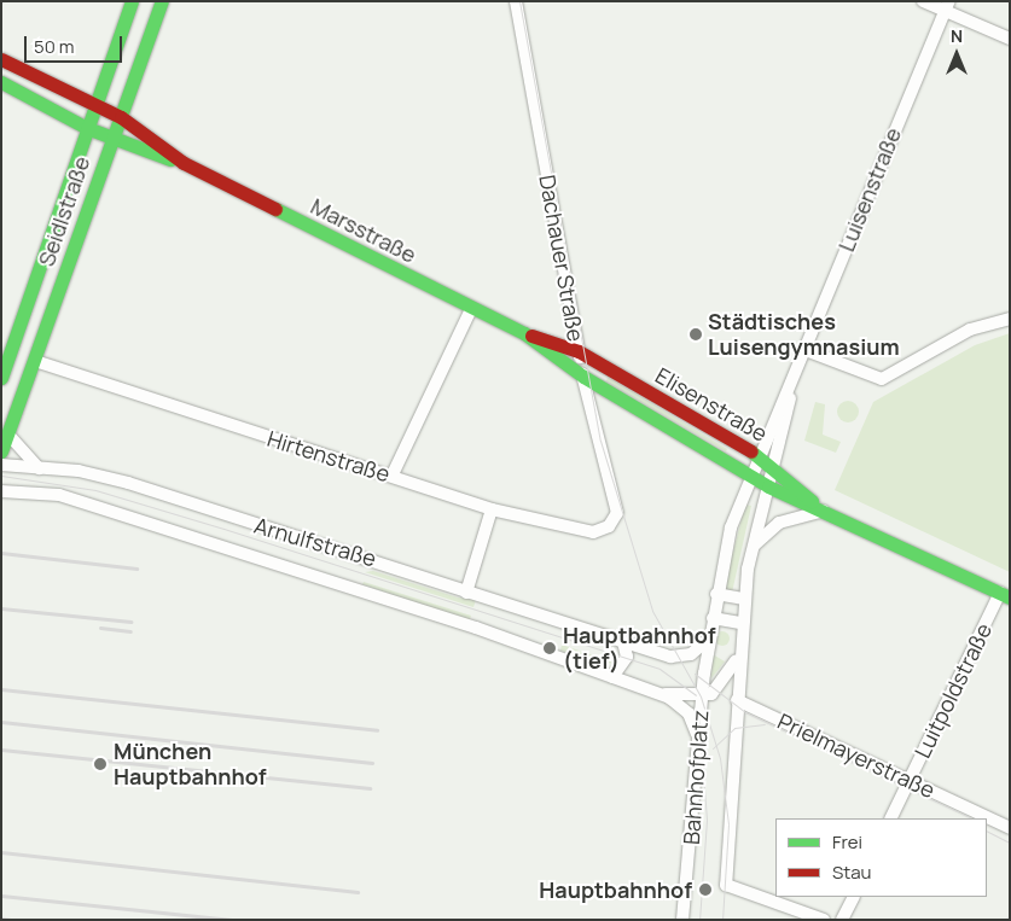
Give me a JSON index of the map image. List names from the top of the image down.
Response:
{
  "streets": {
    "main road": ["Seidlstraße", "Marsstraße", "Elisenstraße"],
    "street": [
      "Luisenstraße",
      "Dachauer Straße",
      "Hirtenstraße",
      "Arnulfstraße",
      "Luitpoldstraße",
      "Prielmayerstraße",
      "Bahnhofplatz"
    ]
  },
  "crossings": [
    ["Luisenstraße", "Elisenstraße"],
    ["Luisenstraße", "Arnulfstraße"],
    ["Luisenstraße", "Bahnhofplatz"],
    ["Seidlstraße", "Marsstraße"],
    ["Seidlstraße", "Hirtenstraße"],
    ["Marsstraße", "Dachauer Straße"],
    ["Marsstraße", "Elisenstraße"],
    ["Dachauer Straße", "Elisenstraße"],
    ["Dachauer Straße", "Hirtenstraße"],
    ["Elisenstraße", "Luitpoldstraße"],
    ["Arnulfstraße", "Bahnhofplatz"],
    ["Luitpoldstraße", "Prielmayerstraße"],
    ["Prielmayerstraße", "Bahnhofplatz"]
  ],
  "places": [
    "Städtisches Luisengymnasium",
    "Hauptbahnhof (tief)",
    "München Hauptbahnhof",
    "Hauptbahnhof"
  ],
  "legend": ["Frei", "Stau"],
  "scale_bar": "50 m",
  "north": "top"
}
